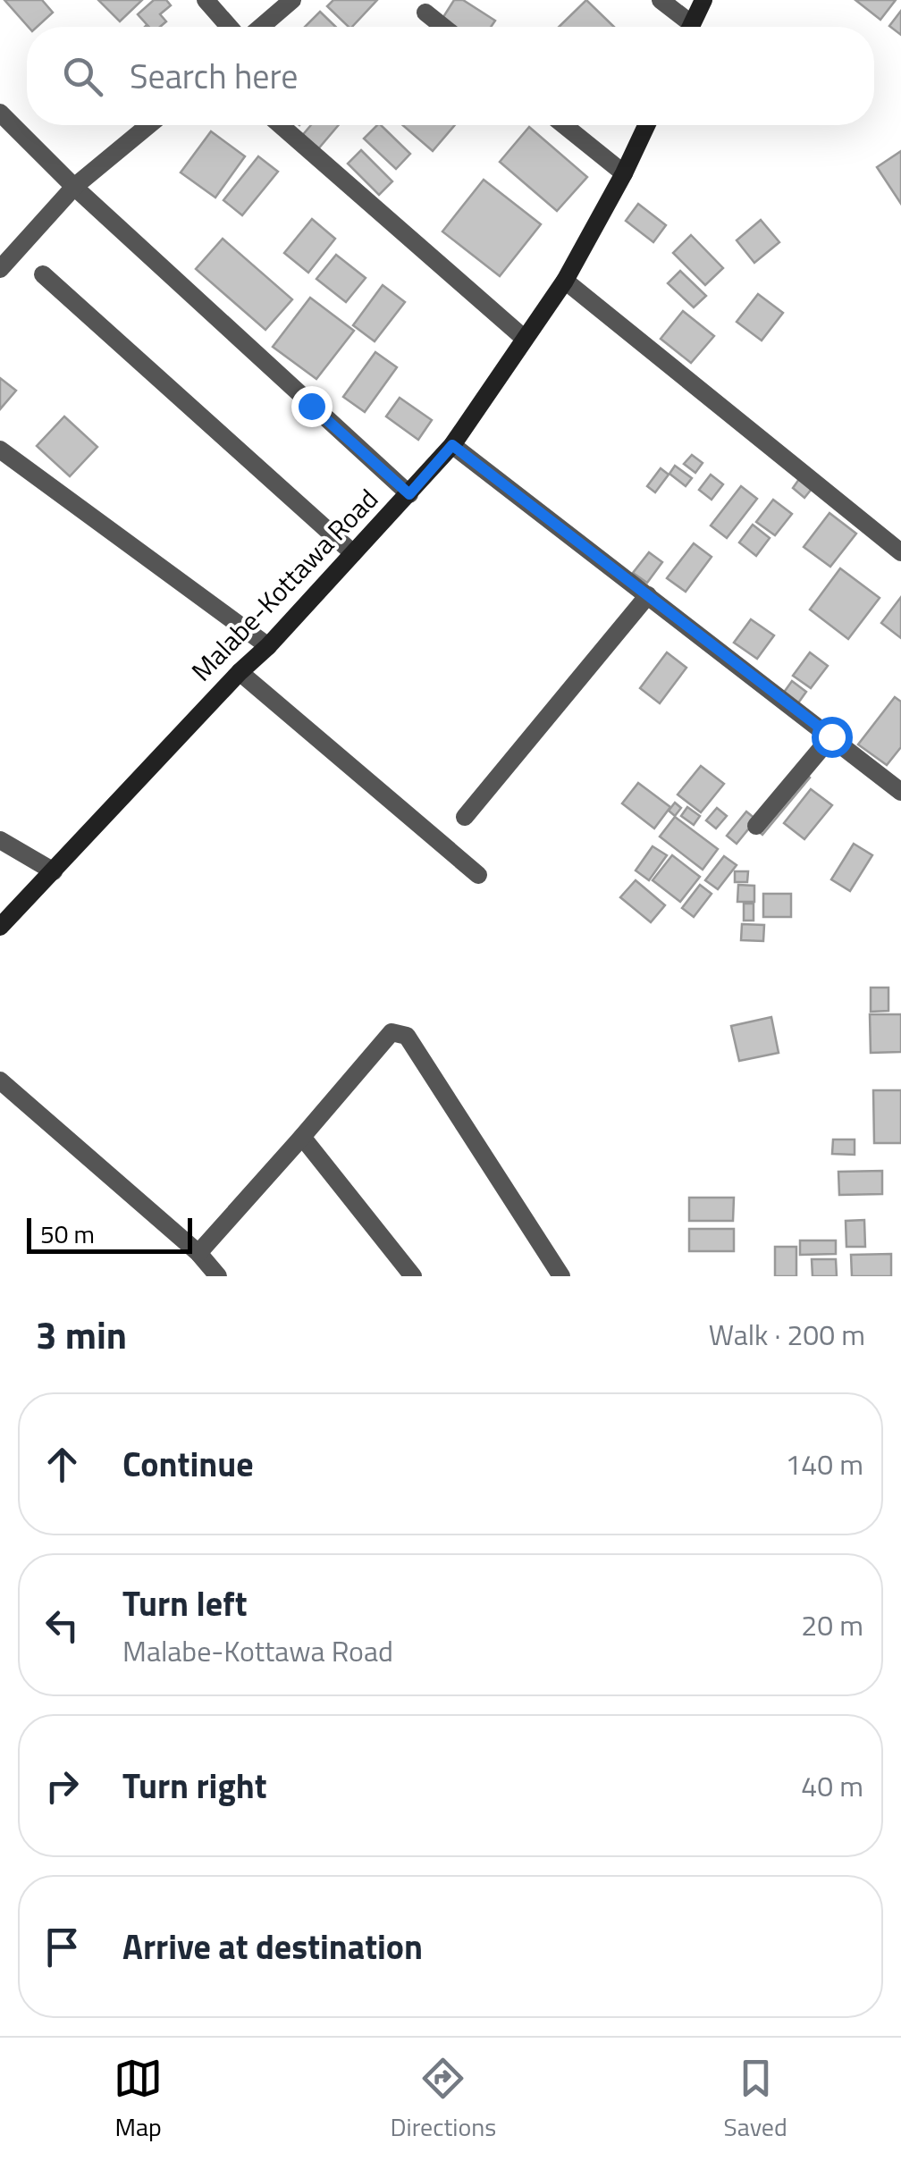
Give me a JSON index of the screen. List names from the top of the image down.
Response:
{
  "streets": {
    "main road": ["Malabe-Kottawa Road"]
  },
  "scale_bar": "50 m",
  "page": {
    "search": "Search here",
    "scale": "50 m",
    "heading": ["3 min", "Walk · 200 m"],
    "list": [
      ["Continue", "140 m"],
      ["Turn left", "Malabe-Kottawa Road", "20 m"],
      ["Turn right", "40 m"],
      "Arrive at destination"
    ],
    "nav": ["Map", "Directions", "Saved"]
  }
}
